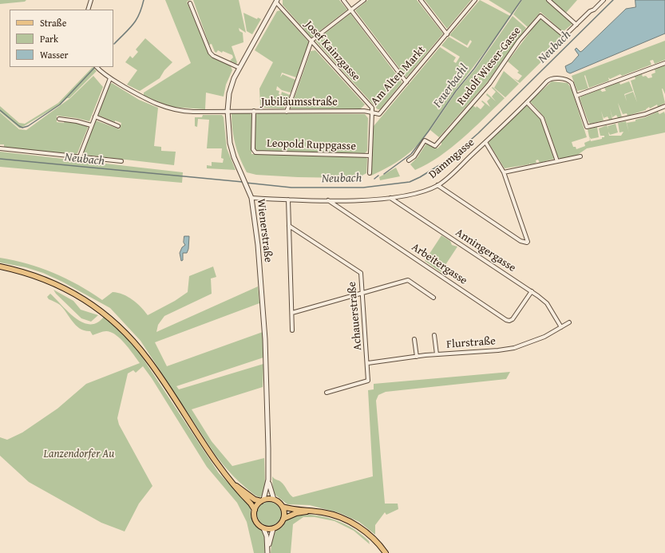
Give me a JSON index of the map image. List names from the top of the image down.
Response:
{
  "streets": {
    "street": [
      "Josef Kainzgasse",
      "Rudolf Wieser-Gasse",
      "Am Alten Markt",
      "Jubiläumsstraße",
      "Leopold Ruppgasse",
      "Dammgasse",
      "Wienerstraße",
      "Anningergasse",
      "Arbeitergasse",
      "Achauerstraße",
      "Flurstraße"
    ]
  },
  "crossings": [
    ["Josef Kainzgasse", "Am Alten Markt"],
    ["Josef Kainzgasse", "Jubiläumsstraße"],
    ["Josef Kainzgasse", "Wienerstraße"],
    ["Am Alten Markt", "Jubiläumsstraße"],
    ["Am Alten Markt", "Leopold Ruppgasse"],
    ["Jubiläumsstraße", "Leopold Ruppgasse"],
    ["Jubiläumsstraße", "Wienerstraße"],
    ["Dammgasse", "Wienerstraße"],
    ["Dammgasse", "Anningergasse"],
    ["Dammgasse", "Arbeitergasse"],
    ["Anningergasse", "Arbeitergasse"],
    ["Anningergasse", "Flurstraße"],
    ["Achauerstraße", "Flurstraße"]
  ],
  "water": ["Neubach", "Feuerbachl"],
  "parks": ["Lanzendorfer Au"],
  "legend": ["Straße", "Park", "Wasser"]
}
